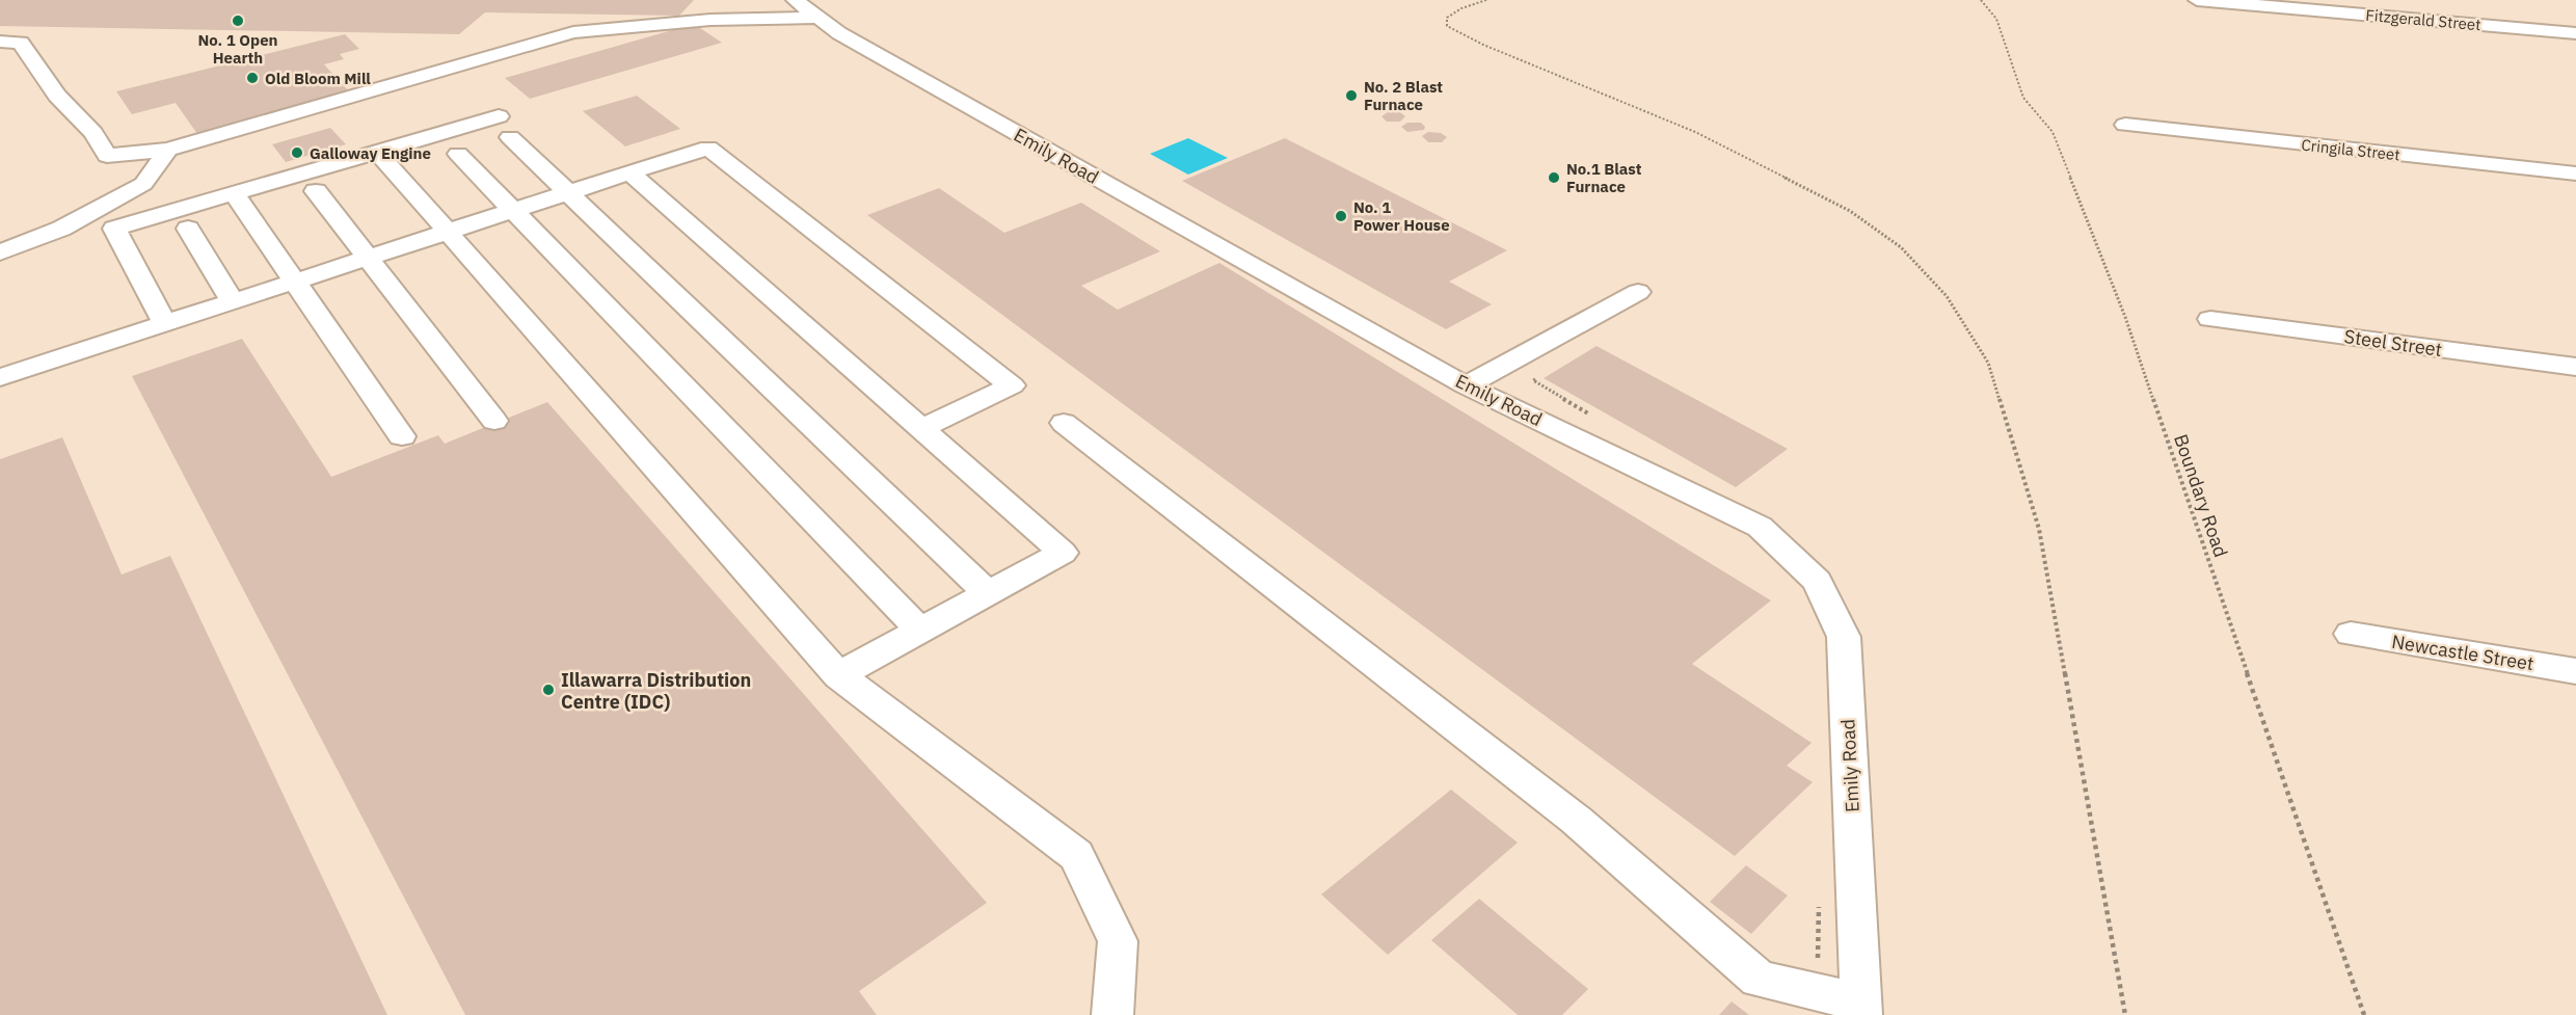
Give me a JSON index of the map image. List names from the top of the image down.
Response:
{
  "streets": {
    "street": [
      "Fitzgerald Street",
      "Cringila Street",
      "Emily Road",
      "Steel Street",
      "Newcastle Street"
    ],
    "path": ["Boundary Road"]
  },
  "places": [
    "No. 1 Open Hearth",
    "Old Bloom Mill",
    "No. 2 Blast Furnace",
    "Galloway Engine",
    "No.1 Blast Furnace",
    "No. 1 Power House",
    "Illawarra Distribution Centre (IDC)"
  ]
}
